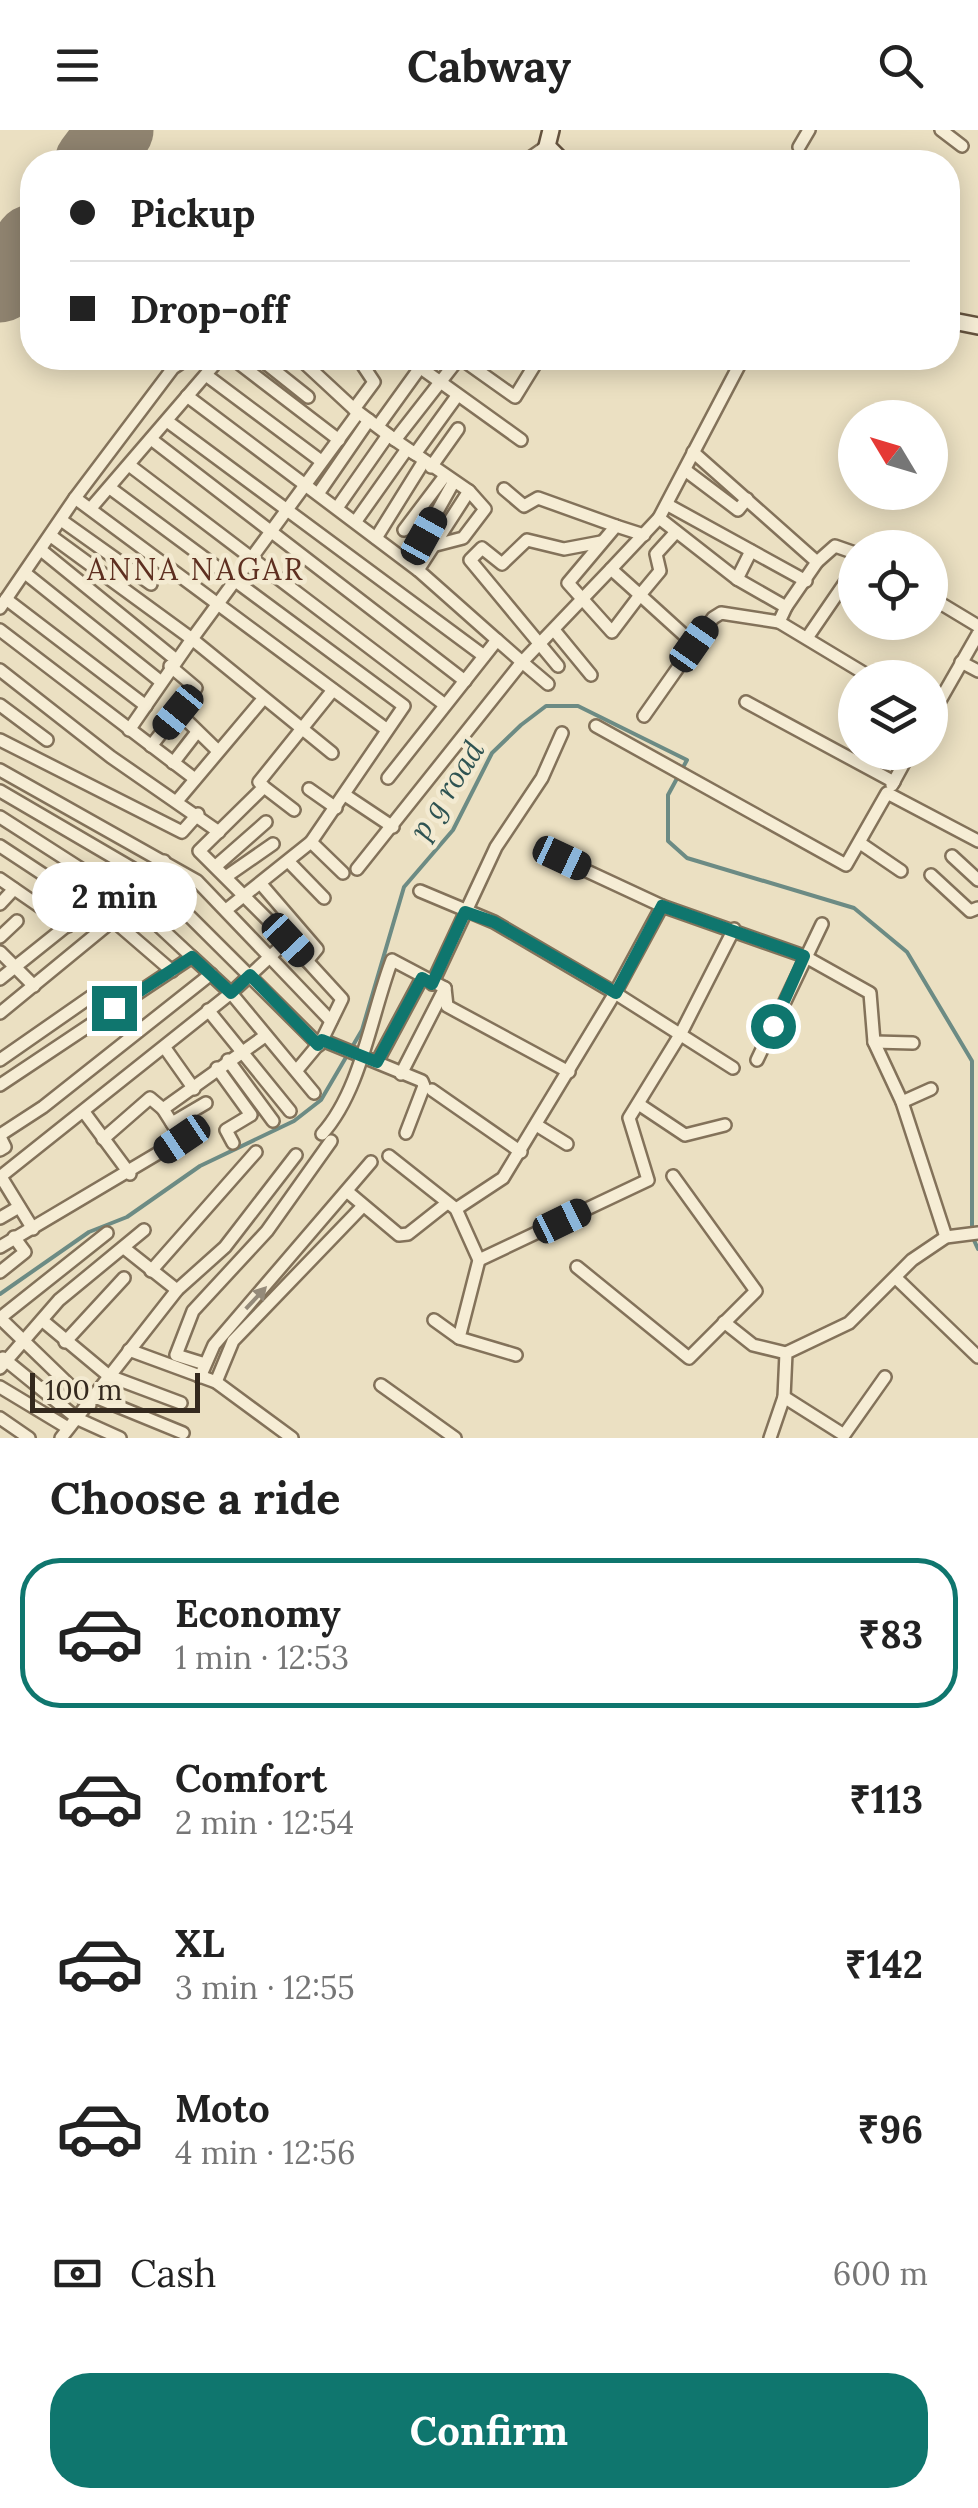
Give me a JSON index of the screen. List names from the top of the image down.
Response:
{
  "districts": ["ANNA NAGAR"],
  "water": ["p g road"],
  "scale_bar": "100 m",
  "north": "top left",
  "page": {
    "header": "Cabway",
    "banner": ["Pickup", "Drop-off"],
    "bubble": "2 min",
    "scale": "100 m",
    "heading": "Choose a ride",
    "list": [
      {
        "name": "Economy",
        "note": "1 min · 12:53",
        "value": "₹83"
      },
      {
        "name": "Comfort",
        "note": "2 min · 12:54",
        "value": "₹113"
      },
      {
        "name": "XL",
        "note": "3 min · 12:55",
        "value": "₹142"
      },
      {
        "name": "Moto",
        "note": "4 min · 12:56",
        "value": "₹96"
      }
    ],
    "pay": ["Cash", "600 m"],
    "buttons": "Confirm"
  }
}
